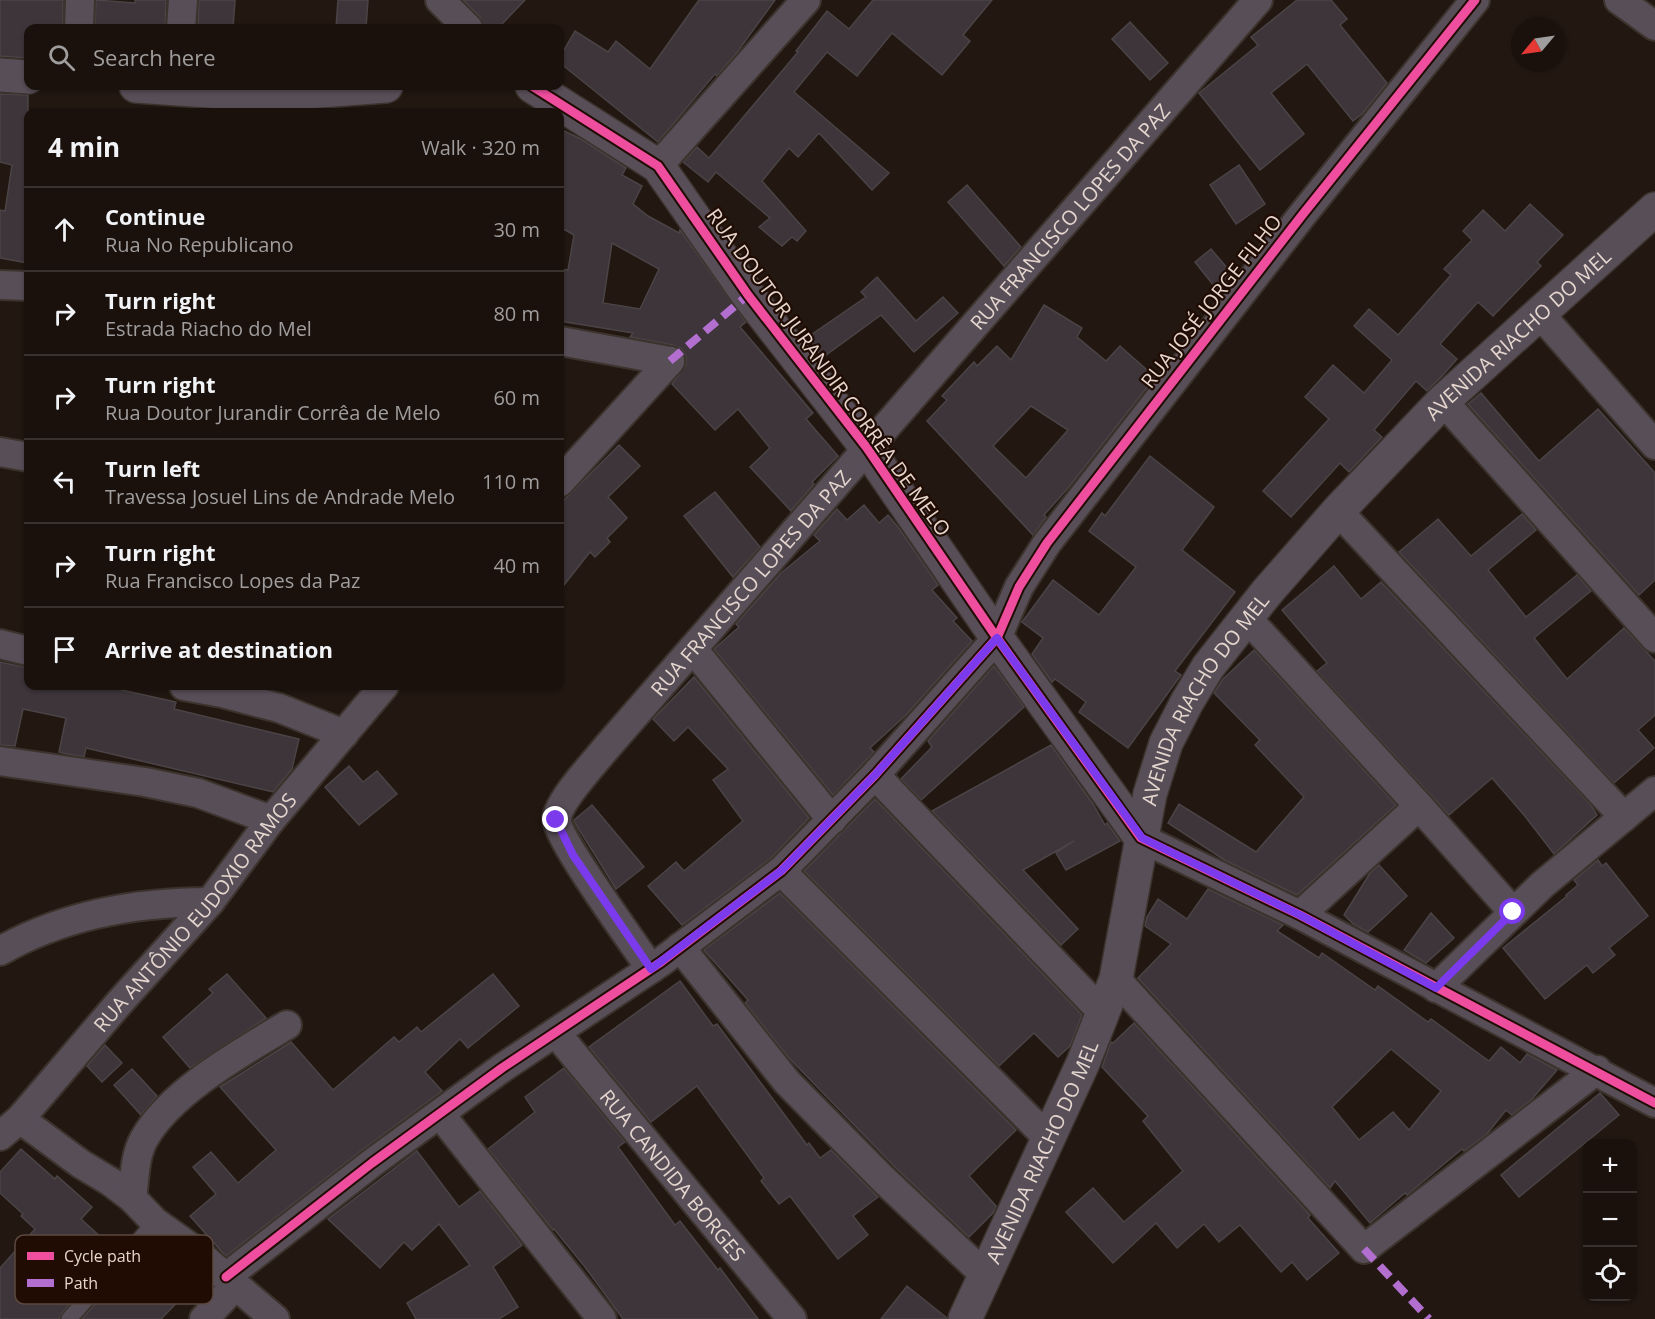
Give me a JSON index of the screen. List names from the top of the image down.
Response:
{
  "streets": {
    "street": [
      "RUA FRANCISCO LOPES DA PAZ",
      "RUA JOSÉ JORGE FILHO",
      "AVENIDA RIACHO DO MEL",
      "RUA DOUTOR JURANDIR CORRÊA DE MELO",
      "RUA ANTÔNIO EUDOXIO RAMOS",
      "RUA CANDIDA BORGES"
    ]
  },
  "crossings": [
    ["RUA FRANCISCO LOPES DA PAZ", "RUA JOSÉ JORGE FILHO"],
    ["RUA FRANCISCO LOPES DA PAZ", "RUA DOUTOR JURANDIR CORRÊA DE MELO"],
    ["RUA JOSÉ JORGE FILHO", "RUA DOUTOR JURANDIR CORRÊA DE MELO"],
    ["RUA JOSÉ JORGE FILHO", "RUA CANDIDA BORGES"],
    ["AVENIDA RIACHO DO MEL", "RUA DOUTOR JURANDIR CORRÊA DE MELO"]
  ],
  "legend": ["Cycle path", "Path"],
  "north": "bottom left",
  "page": {
    "search": "Search here",
    "heading": ["4 min", "Walk · 320 m"],
    "list": [
      ["Continue", "Rua No Republicano", "30 m"],
      ["Turn right", "Estrada Riacho do Mel", "80 m"],
      ["Turn right", "Rua Doutor Jurandir Corrêa de Melo", "60 m"],
      ["Turn left", "Travessa Josuel Lins de Andrade Melo", "110 m"],
      ["Turn right", "Rua Francisco Lopes da Paz", "40 m"],
      "Arrive at destination"
    ],
    "map_buttons": ["+", "−"]
  }
}
